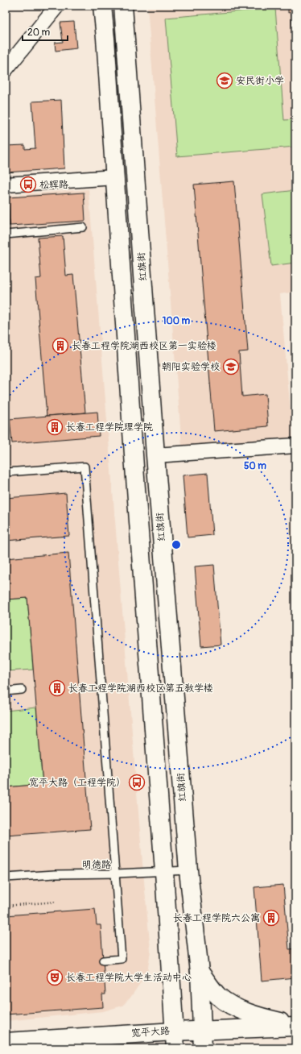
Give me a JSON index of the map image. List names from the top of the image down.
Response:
{
  "streets": {
    "street": ["红旗街", "宽平大路"],
    "lane": ["明德路"]
  },
  "crossings": [
    ["红旗街", "明德路"],
    ["红旗街", "宽平大路"]
  ],
  "places": {
    "school or university": ["安民街小学", "朝阳实验学校"],
    "bus stop": ["松辉路", "宽平大路（工程学院）"],
    "building": [
      "长春工程学院湖西校区第一实验楼",
      "长春工程学院理学院",
      "长春工程学院湖西校区第五教学楼",
      "长春工程学院六公寓"
    ],
    "theatre": ["长春工程学院大学生活动中心"]
  },
  "scale_bar": "20 m",
  "rings": ["100 m", "50 m"]
}
